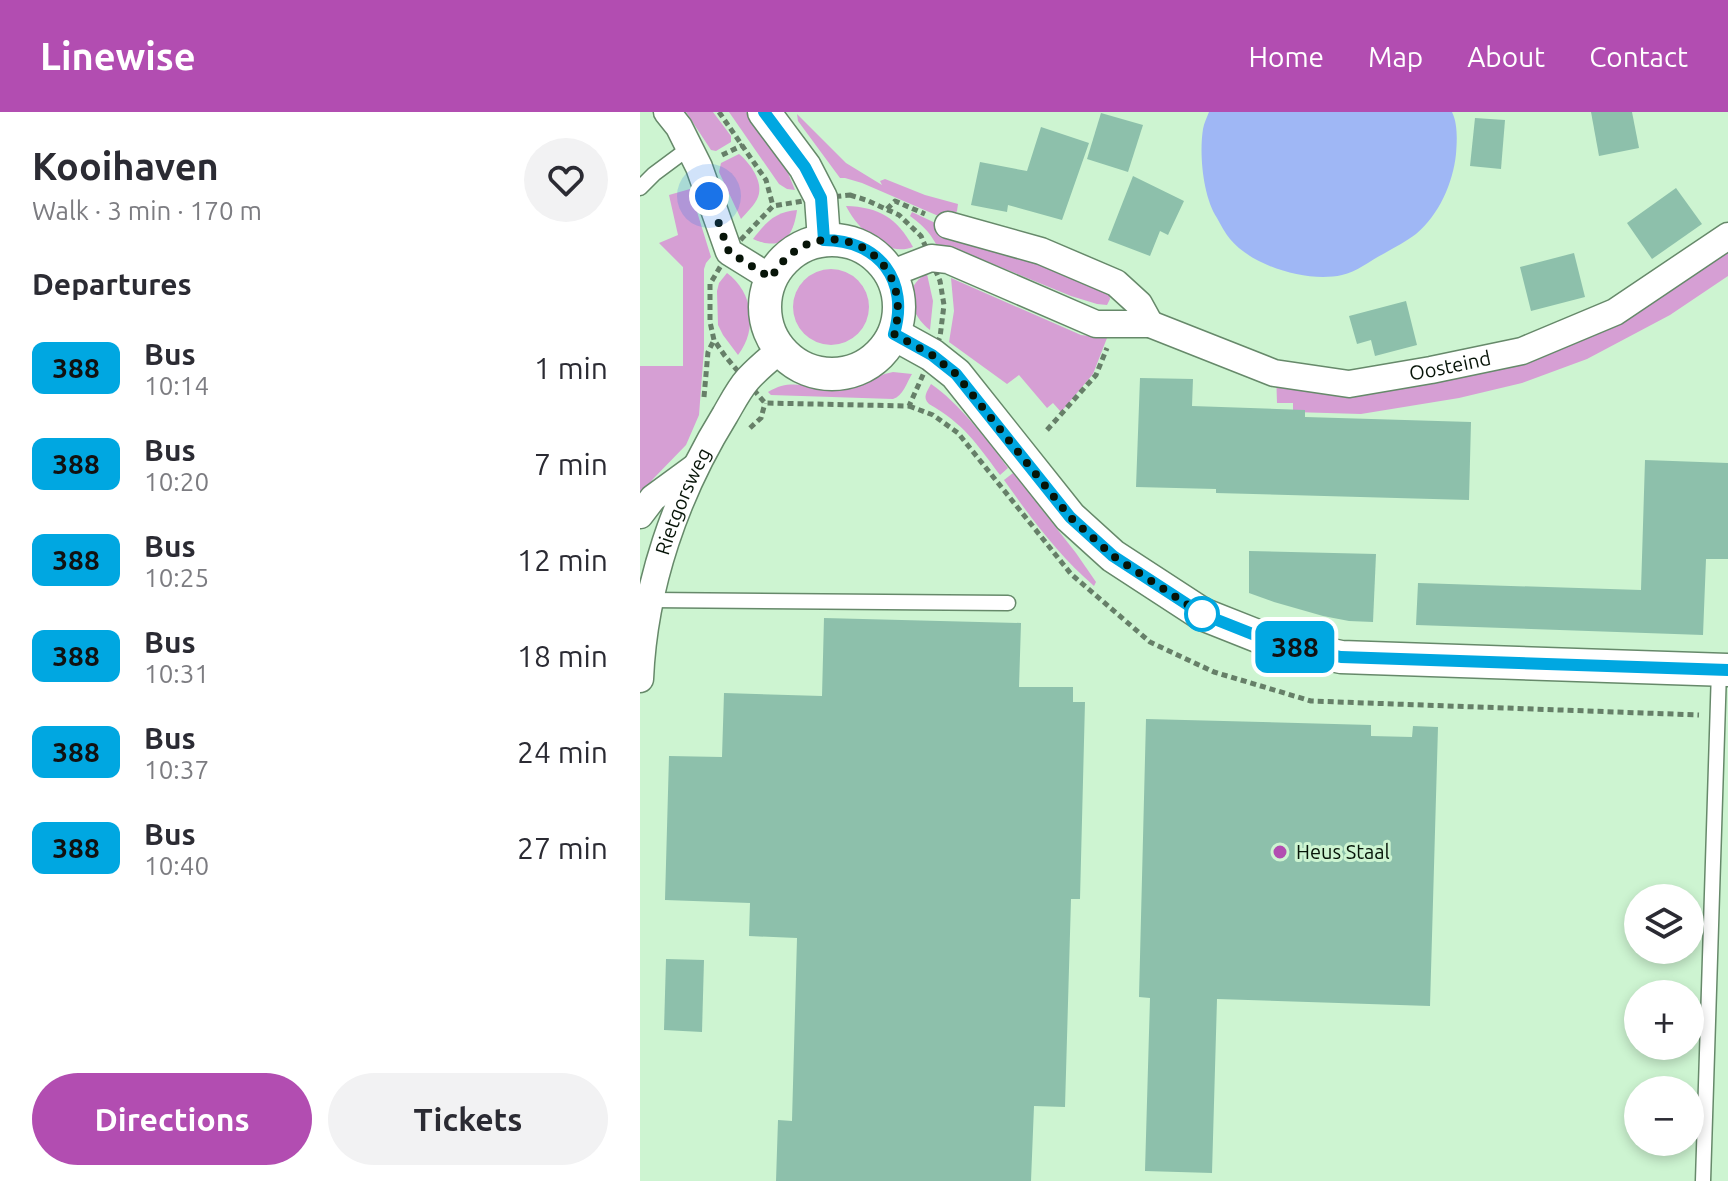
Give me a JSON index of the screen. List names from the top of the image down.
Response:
{
  "streets": {
    "street": ["Oosteind", "Rietgorsweg"]
  },
  "places": ["Heus Staal"],
  "lines": ["bus line 388"],
  "page": {
    "header": "Linewise",
    "nav": [
      "Home",
      "Map",
      "About",
      "Contact"
    ],
    "heading": [
      ["Kooihaven", "Walk · 3 min · 170 m"],
      "Departures"
    ],
    "on_map": "388",
    "list": [
      {
        "mark": "388",
        "name": "Bus",
        "note": "10:14",
        "value": "1 min"
      },
      {
        "mark": "388",
        "name": "Bus",
        "note": "10:20",
        "value": "7 min"
      },
      {
        "mark": "388",
        "name": "Bus",
        "note": "10:25",
        "value": "12 min"
      },
      {
        "mark": "388",
        "name": "Bus",
        "note": "10:31",
        "value": "18 min"
      },
      {
        "mark": "388",
        "name": "Bus",
        "note": "10:37",
        "value": "24 min"
      },
      {
        "mark": "388",
        "name": "Bus",
        "note": "10:40",
        "value": "27 min"
      }
    ],
    "map_buttons": ["+", "−"],
    "buttons": ["Directions", "Tickets"]
  }
}
